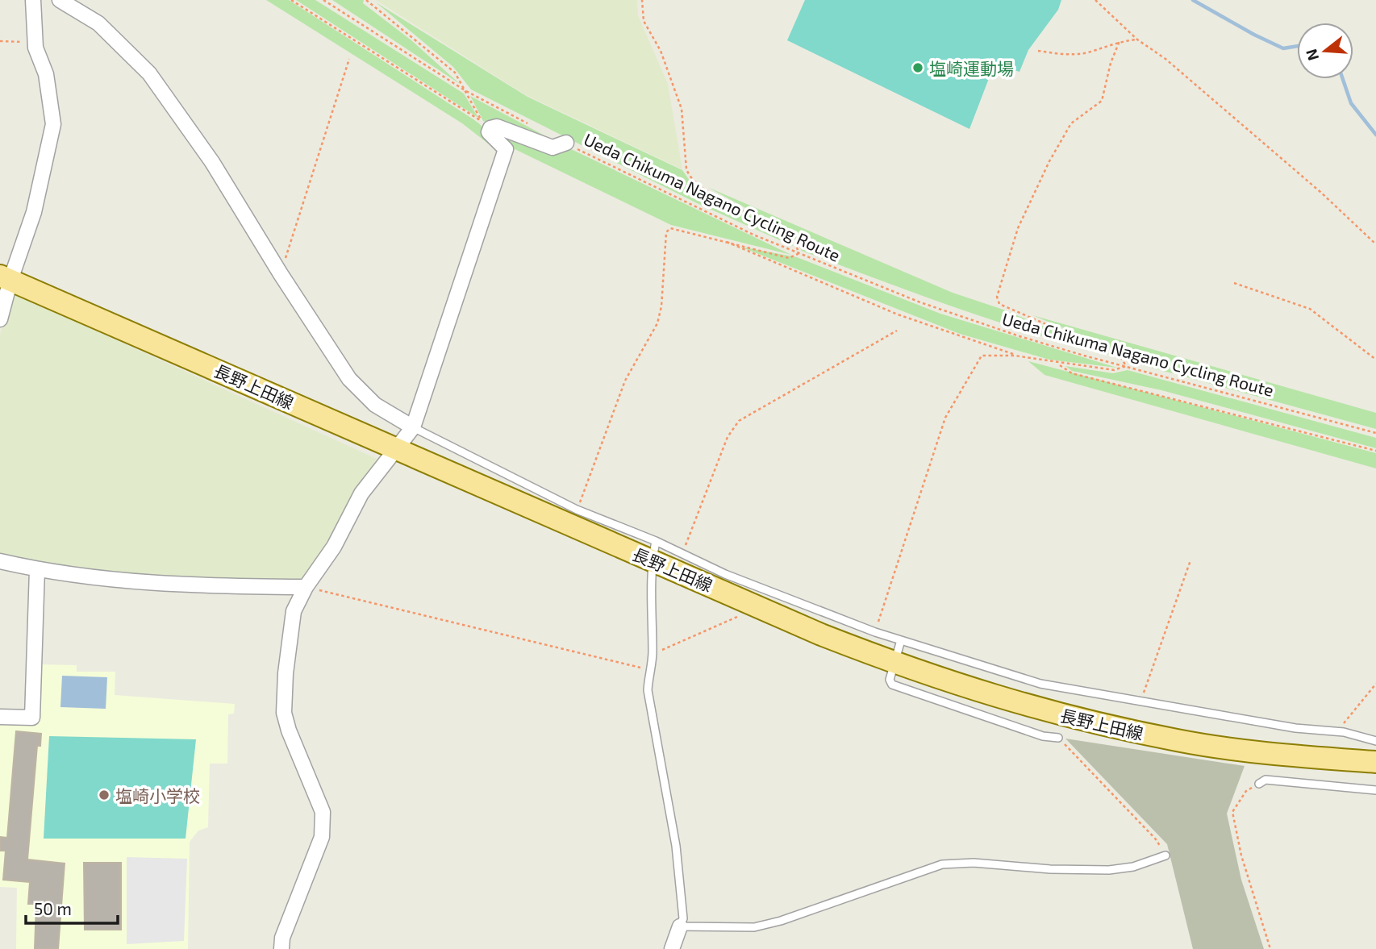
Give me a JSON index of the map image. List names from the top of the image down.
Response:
{
  "streets": {
    "main road": ["長野上田線"],
    "path": ["Ueda Chikuma Nagano Cycling Route"]
  },
  "places": ["塩崎運動場", "塩崎小学校"],
  "scale_bar": "50 m",
  "north": "left"
}
